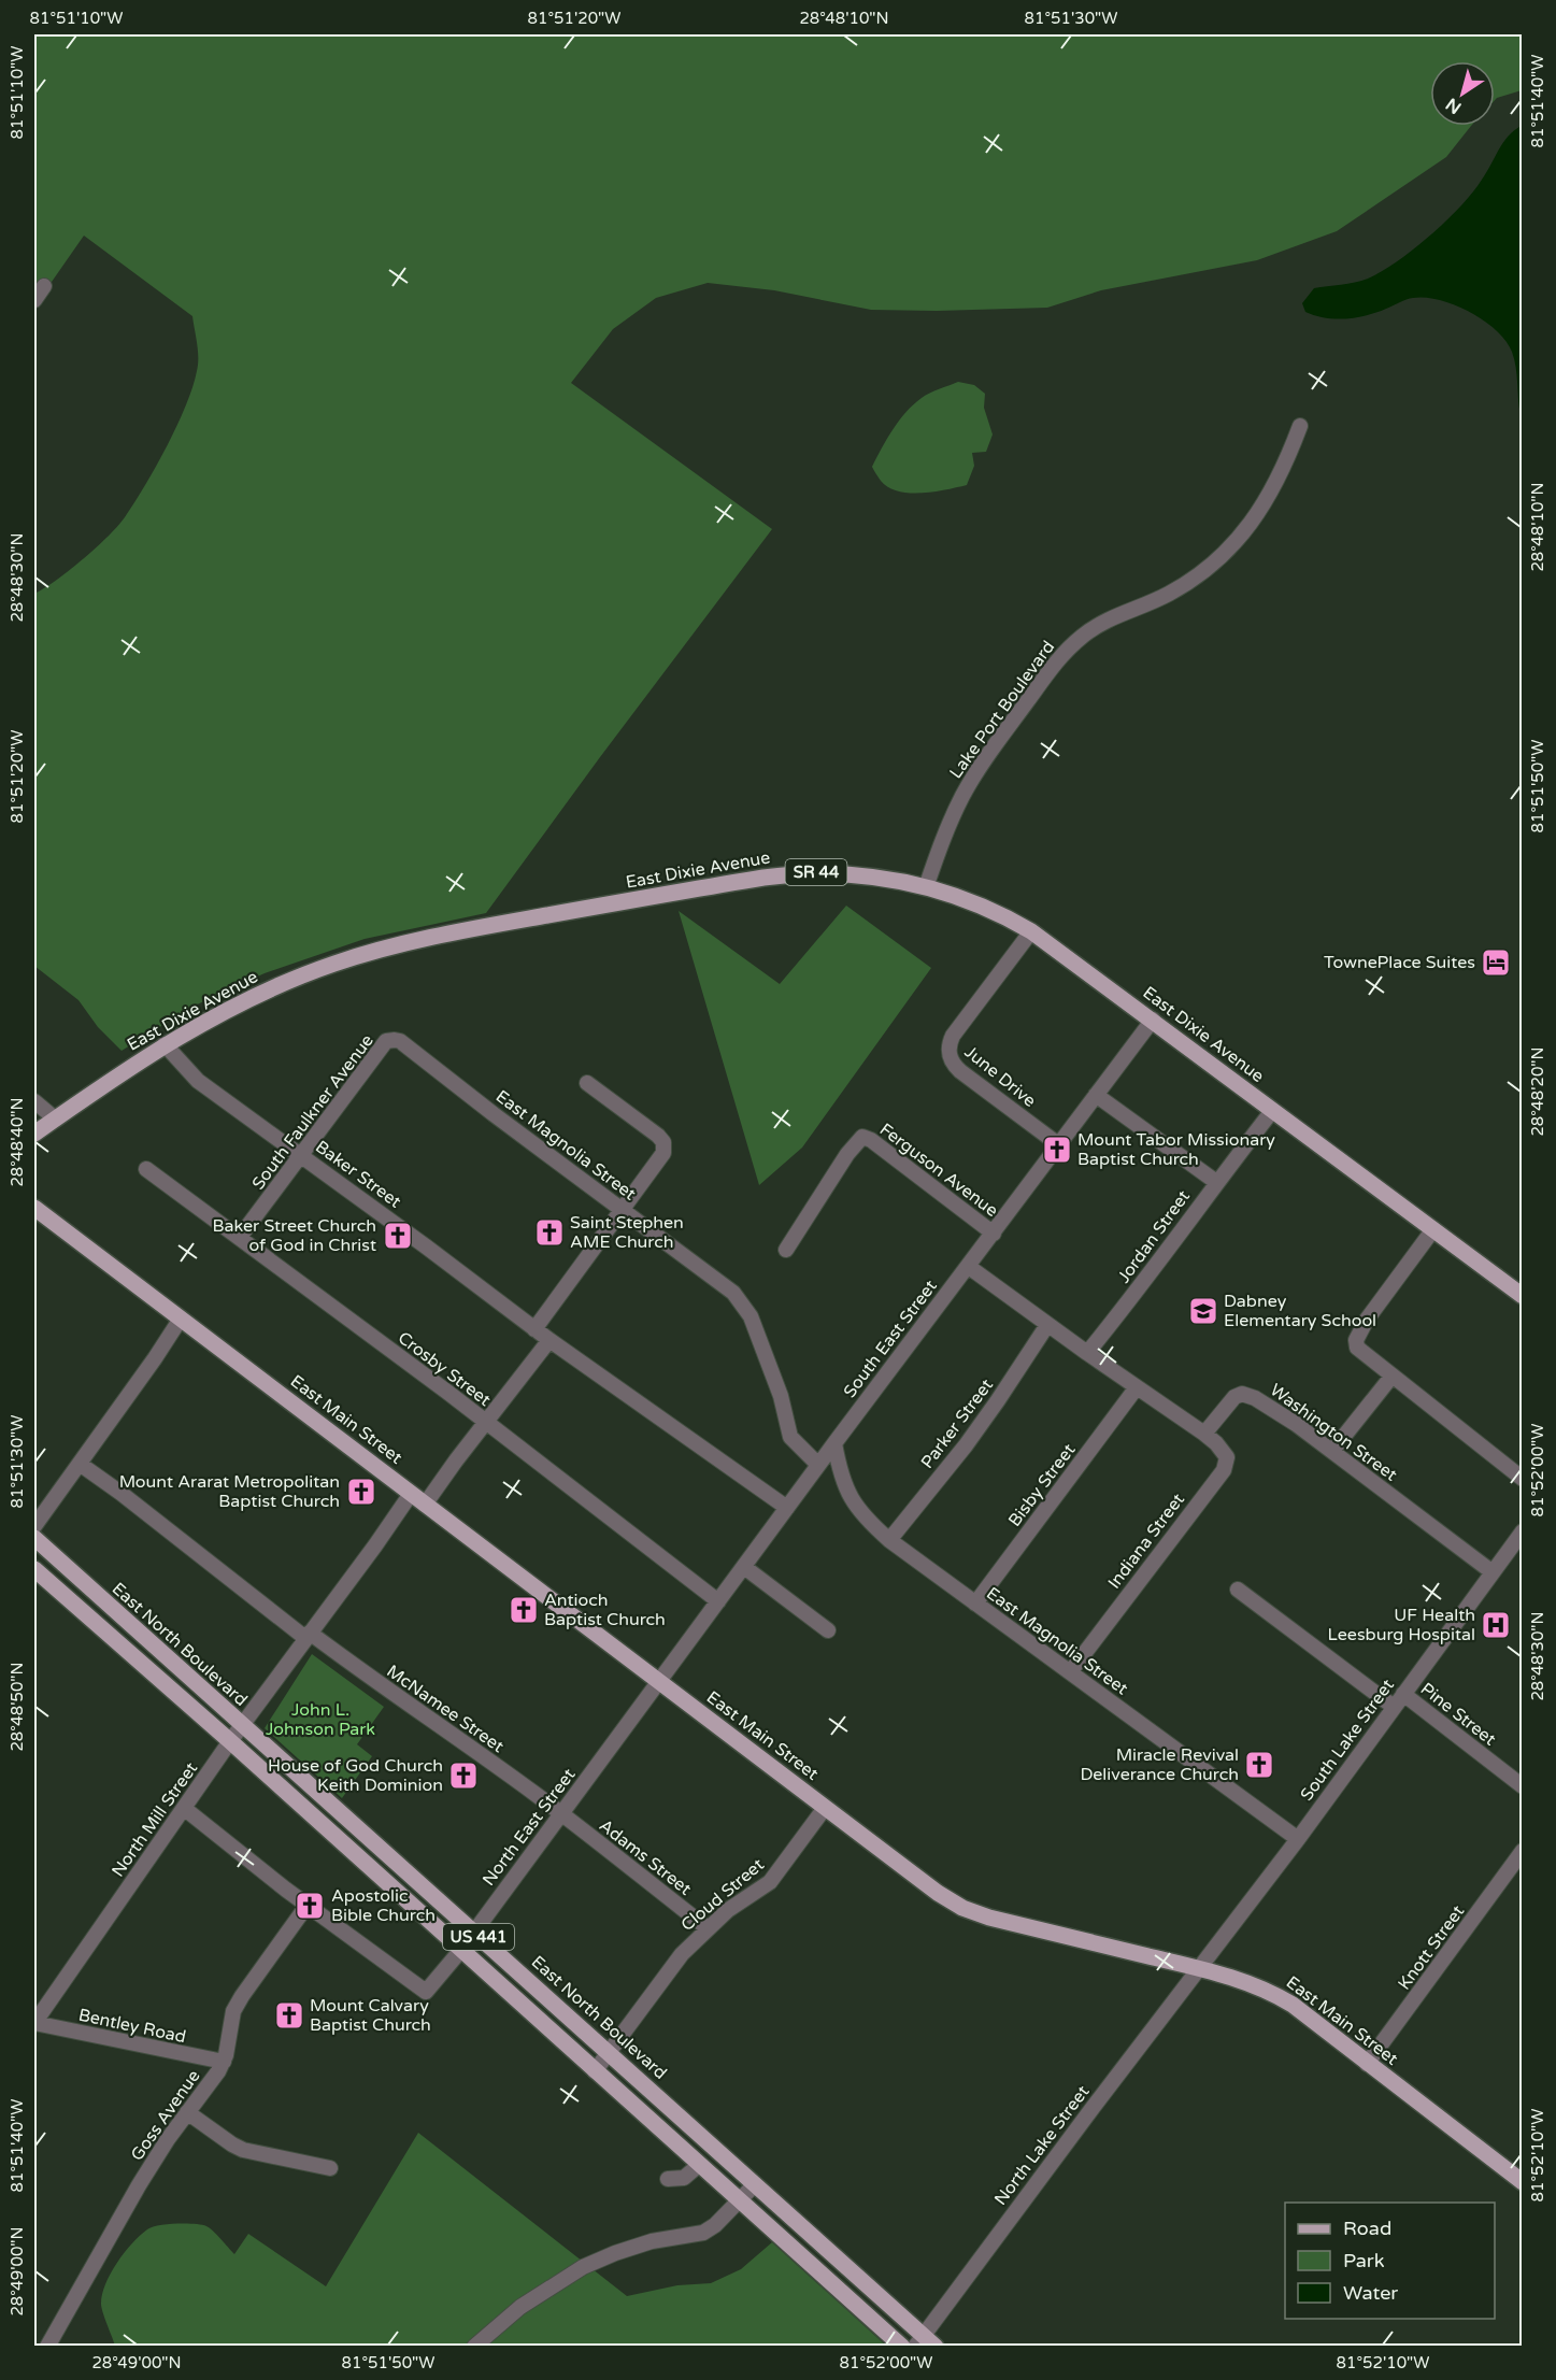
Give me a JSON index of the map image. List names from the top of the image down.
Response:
{
  "streets": {
    "main road": [
      "East Dixie Avenue",
      "SR 44",
      "East Main Street",
      "East North Boulevard",
      "US 441"
    ],
    "street": [
      "Lake Port Boulevard",
      "June Drive",
      "South Faulkner Avenue",
      "East Magnolia Street",
      "Ferguson Avenue",
      "Baker Street",
      "Jordan Street",
      "South East Street",
      "Crosby Street",
      "Parker Street",
      "Washington Street",
      "Bisby Street",
      "Indiana Street",
      "McNamee Street",
      "Pine Street",
      "South Lake Street",
      "North Mill Street",
      "North East Street",
      "Adams Street",
      "Cloud Street",
      "Knott Street",
      "Bentley Road",
      "Goss Avenue",
      "North Lake Street"
    ]
  },
  "crossings": [
    ["Lake Port Boulevard", "East Dixie Avenue"],
    ["East Dixie Avenue", "June Drive"],
    ["East Dixie Avenue", "Baker Street"],
    ["East Dixie Avenue", "Jordan Street"],
    ["East Dixie Avenue", "South East Street"],
    ["June Drive", "South East Street"],
    ["South Faulkner Avenue", "East Magnolia Street"],
    ["South Faulkner Avenue", "Baker Street"],
    ["South Faulkner Avenue", "Crosby Street"],
    ["East Magnolia Street", "South East Street"],
    ["East Magnolia Street", "Parker Street"],
    ["East Magnolia Street", "Bisby Street"],
    ["East Magnolia Street", "Indiana Street"],
    ["East Magnolia Street", "South Lake Street"],
    ["Ferguson Avenue", "South East Street"],
    ["South East Street", "Crosby Street"],
    ["South East Street", "East Main Street"],
    ["South East Street", "North East Street"],
    ["East Main Street", "South Lake Street"],
    ["East Main Street", "North Mill Street"],
    ["East Main Street", "North East Street"],
    ["East Main Street", "Cloud Street"],
    ["East Main Street", "Knott Street"],
    ["East Main Street", "North Lake Street"],
    ["Washington Street", "Indiana Street"],
    ["Washington Street", "South Lake Street"],
    ["East North Boulevard", "North Mill Street"],
    ["East North Boulevard", "North East Street"],
    ["East North Boulevard", "Cloud Street"],
    ["East North Boulevard", "North Lake Street"],
    ["McNamee Street", "North Mill Street"],
    ["McNamee Street", "North East Street"],
    ["McNamee Street", "Adams Street"],
    ["Pine Street", "South Lake Street"],
    ["South Lake Street", "North Lake Street"],
    ["North Mill Street", "US 441"],
    ["North Mill Street", "Bentley Road"],
    ["North East Street", "Adams Street"],
    ["North East Street", "US 441"],
    ["North East Street", "Goss Avenue"],
    ["Adams Street", "Cloud Street"],
    ["Cloud Street", "US 441"],
    ["Bentley Road", "Goss Avenue"]
  ],
  "parks": ["John L. Johnson Park"],
  "places": {
    "hotel": ["TownePlace Suites"],
    "church": [
      "Mount Tabor Missionary Baptist Church",
      "Saint Stephen AME Church",
      "Baker Street Church of God in Christ",
      "Mount Ararat Metropolitan Baptist Church",
      "Antioch Baptist Church",
      "Miracle Revival Deliverance Church",
      "House of God Church Keith Dominion",
      "Apostolic Bible Church",
      "Mount Calvary Baptist Church"
    ],
    "school or university": ["Dabney Elementary School"],
    "hospital": ["UF Health Leesburg Hospital"]
  },
  "legend": ["Road", "Park", "Water"],
  "north": "bottom left",
  "coordinates": [
    "81°51'10\"W",
    "81°51'20\"W",
    "28°48'10\"N",
    "81°51'30\"W",
    "81°51'40\"W",
    "28°48'30\"N",
    "81°51'50\"W",
    "28°48'20\"N",
    "28°48'40\"N",
    "81°52'00\"W",
    "28°48'50\"N",
    "81°52'10\"W",
    "28°49'00\"N"
  ]
}
